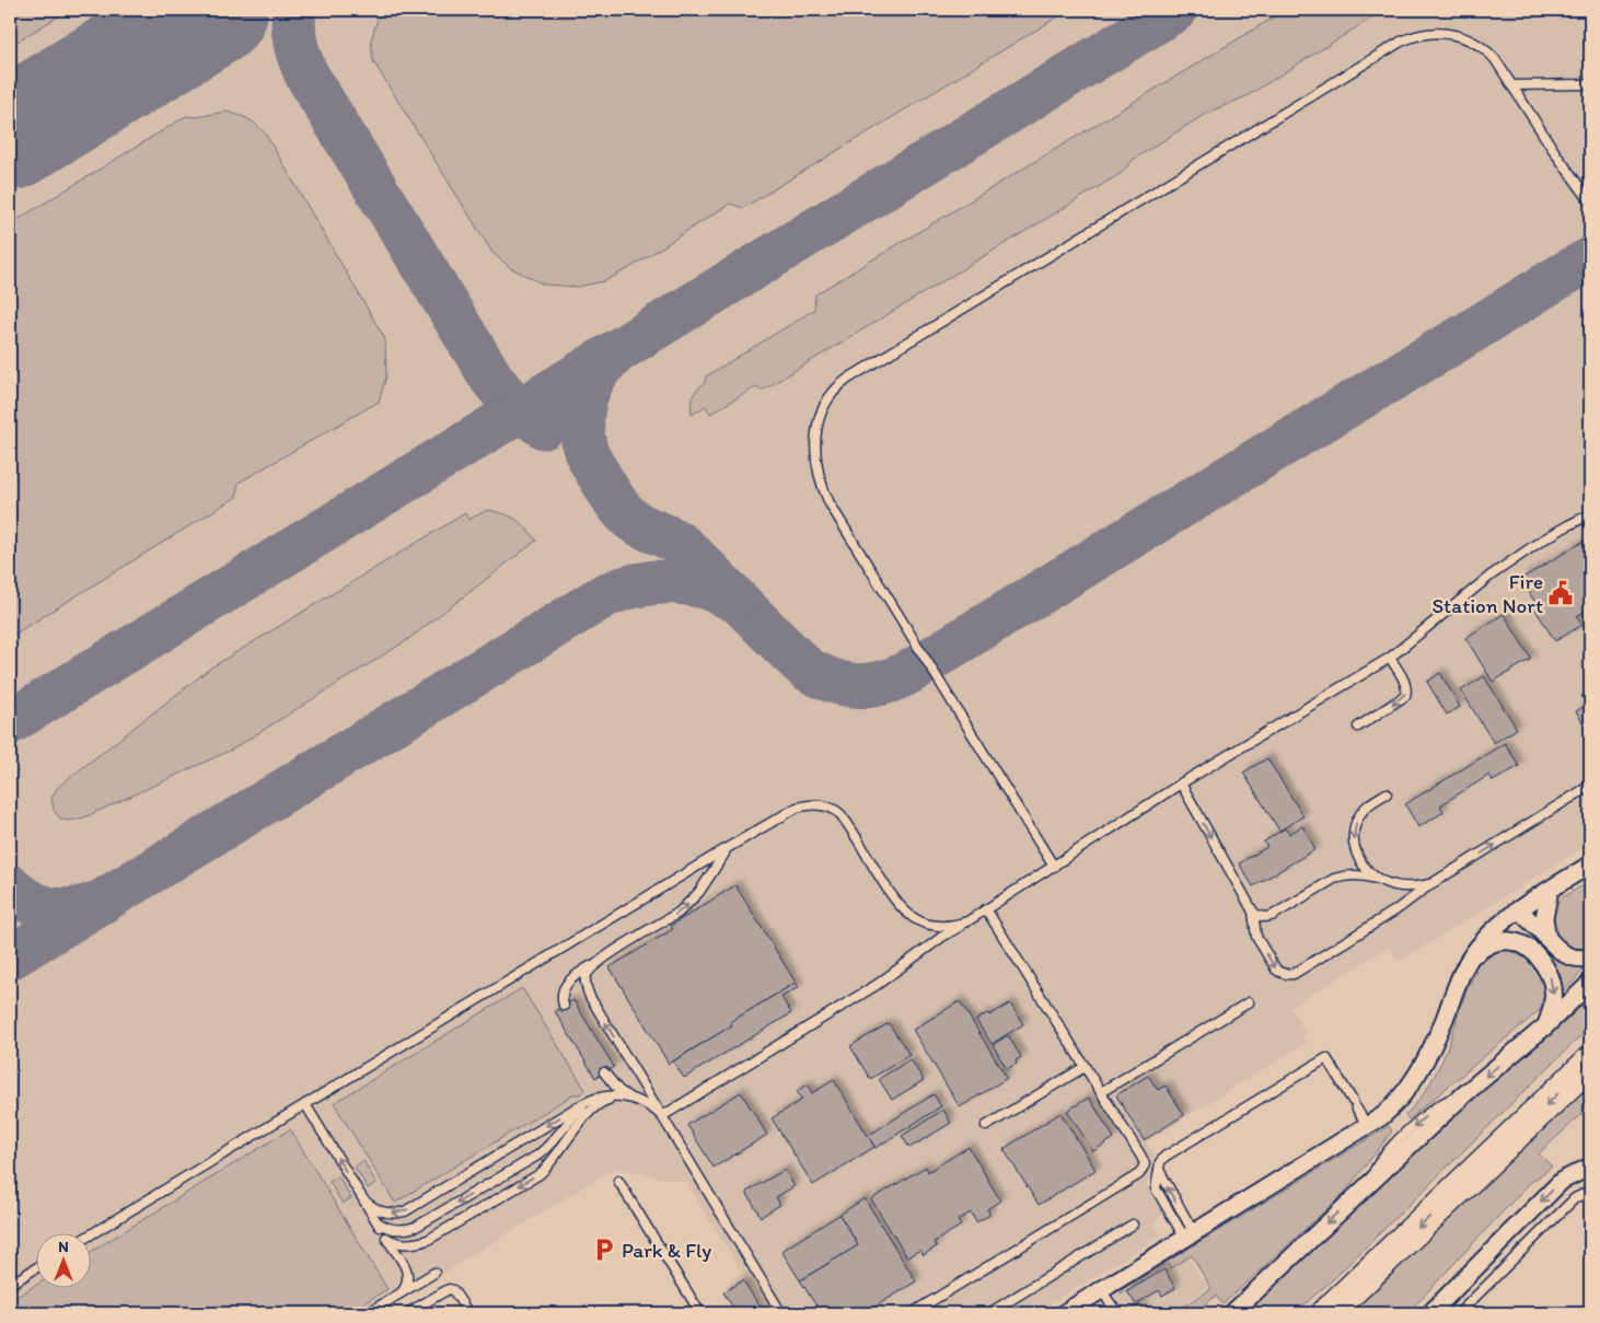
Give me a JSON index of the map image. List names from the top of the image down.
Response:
{
  "places": {
    "public building": ["Fire Station Nort"],
    "parking": ["Park & Fly"]
  },
  "north": "top"
}
